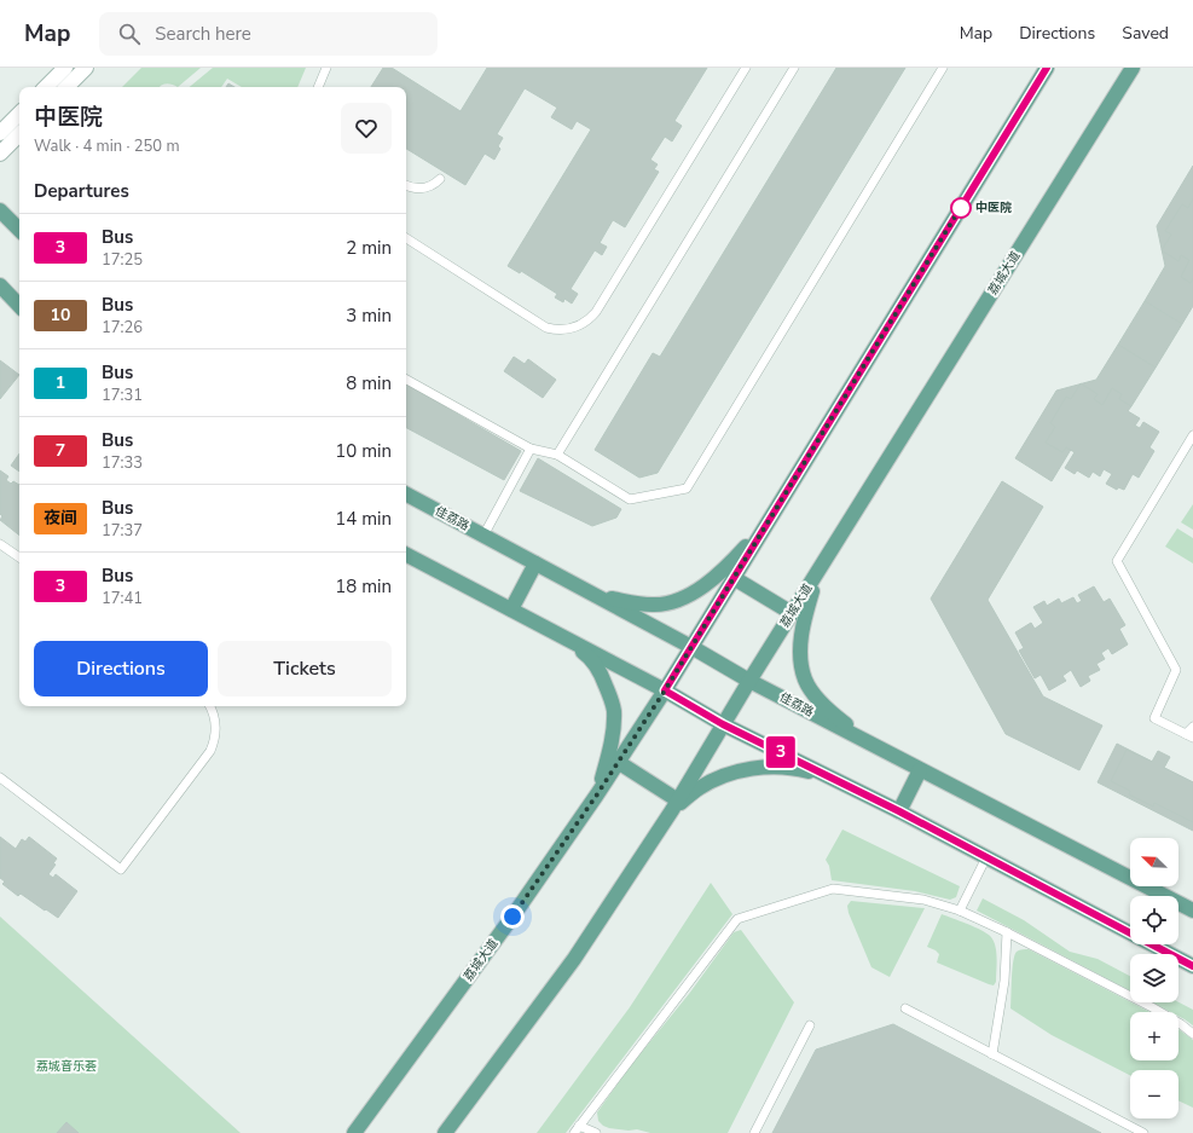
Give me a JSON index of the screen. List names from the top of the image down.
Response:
{
  "streets": {
    "main road": ["荔城大道", "佳荔路"]
  },
  "crossings": [
    ["荔城大道", "佳荔路"]
  ],
  "parks": ["荔城音乐荟"],
  "places": ["中医院"],
  "lines": ["bus line 3"],
  "north": "top left",
  "page": {
    "header": "Map",
    "search": "Search here",
    "nav": ["Map", "Directions", "Saved"],
    "on_map": "3",
    "heading": [
      ["中医院", "Walk · 4 min · 250 m"],
      "Departures"
    ],
    "list": [
      {
        "mark": "3",
        "name": "Bus",
        "note": "17:25",
        "value": "2 min"
      },
      {
        "mark": "10",
        "name": "Bus",
        "note": "17:26",
        "value": "3 min"
      },
      {
        "mark": "1",
        "name": "Bus",
        "note": "17:31",
        "value": "8 min"
      },
      {
        "mark": "7",
        "name": "Bus",
        "note": "17:33",
        "value": "10 min"
      },
      {
        "mark": "夜间",
        "name": "Bus",
        "note": "17:37",
        "value": "14 min"
      },
      {
        "mark": "3",
        "name": "Bus",
        "note": "17:41",
        "value": "18 min"
      }
    ],
    "buttons": ["Directions", "Tickets"],
    "map_buttons": ["+", "−"]
  }
}
